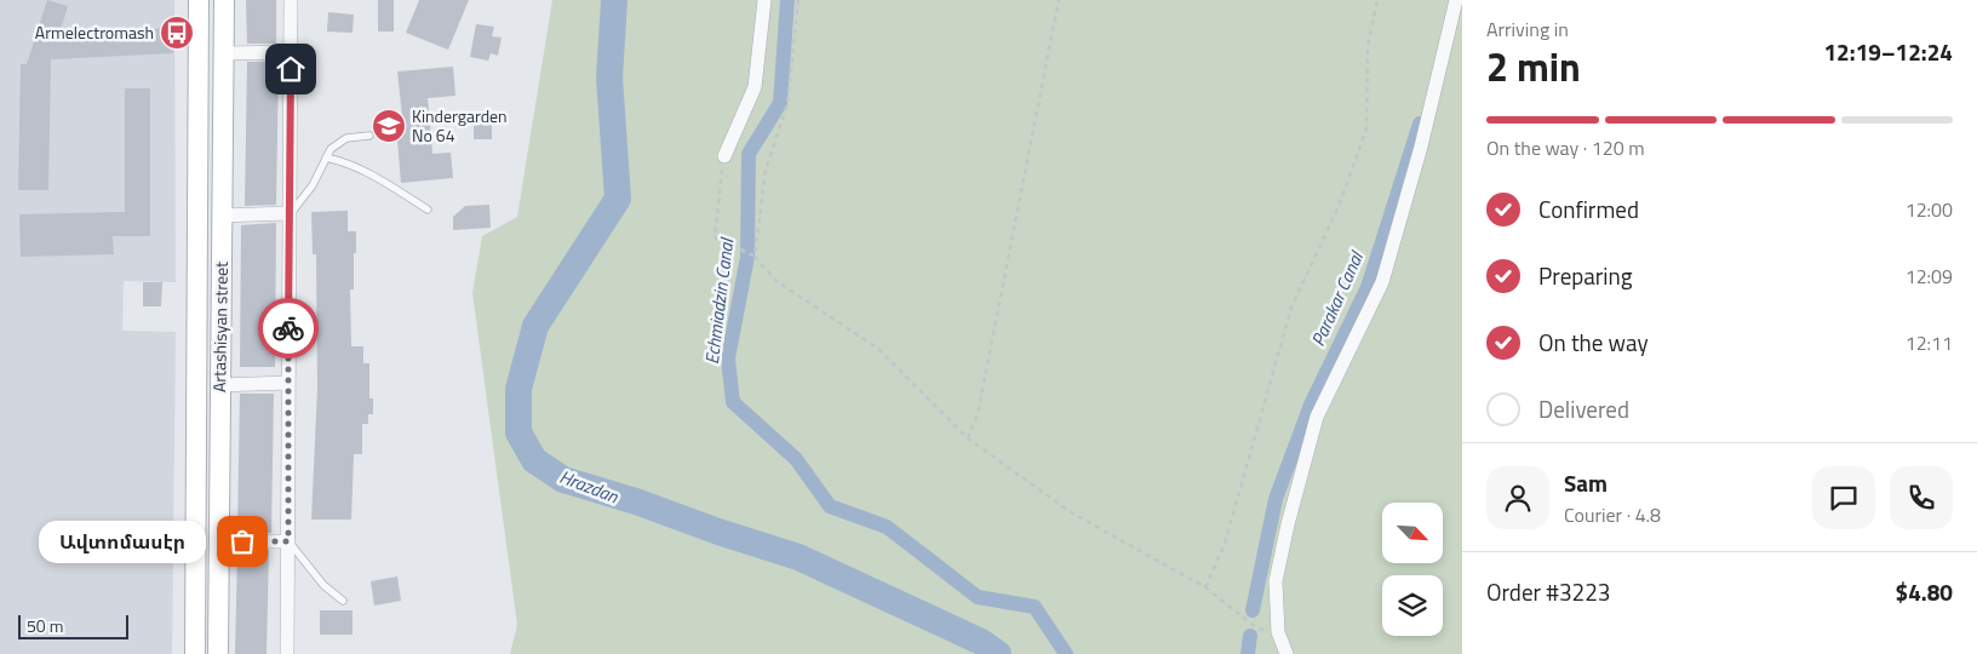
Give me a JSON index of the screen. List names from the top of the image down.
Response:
{
  "streets": {
    "main road": ["Artashisyan street"]
  },
  "water": ["Parakar Canal", "Echmiadzin Canal", "Hrazdan"],
  "places": {
    "bus stop": ["Armelectromash"],
    "school or university": ["Kindergarden No 64"],
    "other": ["Ավտոմասէր"]
  },
  "scale_bar": "50 m",
  "north": "bottom right",
  "page": {
    "heading": ["2 min", "Arriving in", "12:19–12:24"],
    "panel": [
      "Sam",
      "Courier · 4.8",
      "Order #3223",
      "$4.80"
    ],
    "bar": "On the way · 120 m",
    "list": [
      ["Confirmed", "12:00"],
      ["Preparing", "12:09"],
      ["On the way", "12:11"],
      "Delivered"
    ],
    "bubble": "Ավտոմասէր",
    "scale": "50 m"
  }
}
